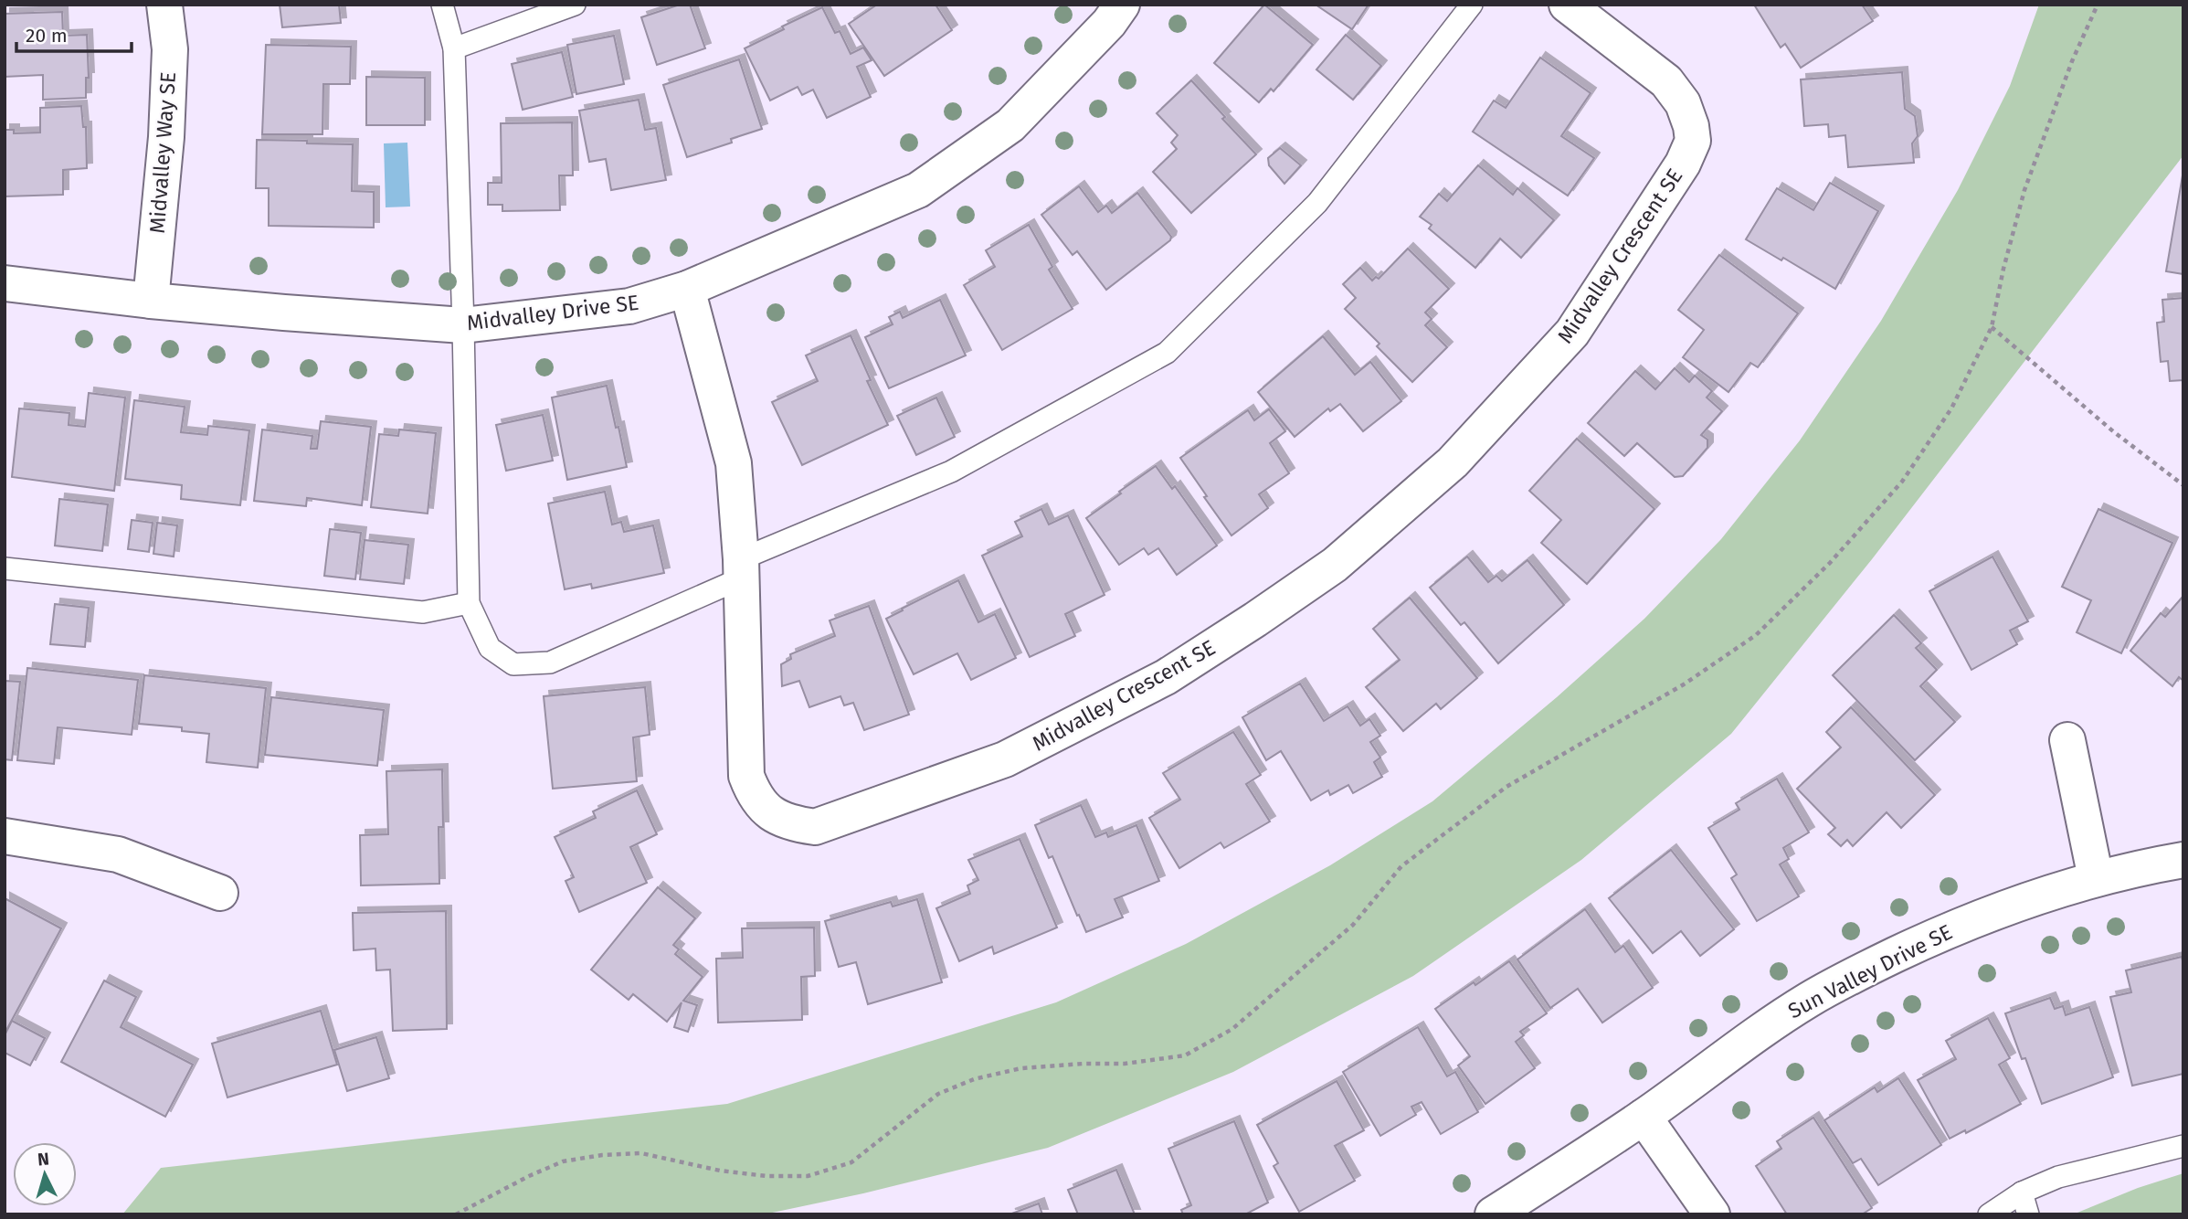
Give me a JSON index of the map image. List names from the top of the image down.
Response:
{
  "streets": {
    "street": [
      "Midvalley Way SE",
      "Midvalley Crescent SE",
      "Midvalley Drive SE",
      "Sun Valley Drive SE"
    ]
  },
  "crossings": [
    ["Midvalley Way SE", "Midvalley Drive SE"],
    ["Midvalley Crescent SE", "Midvalley Drive SE"]
  ],
  "scale_bar": "20 m",
  "north": "top"
}
